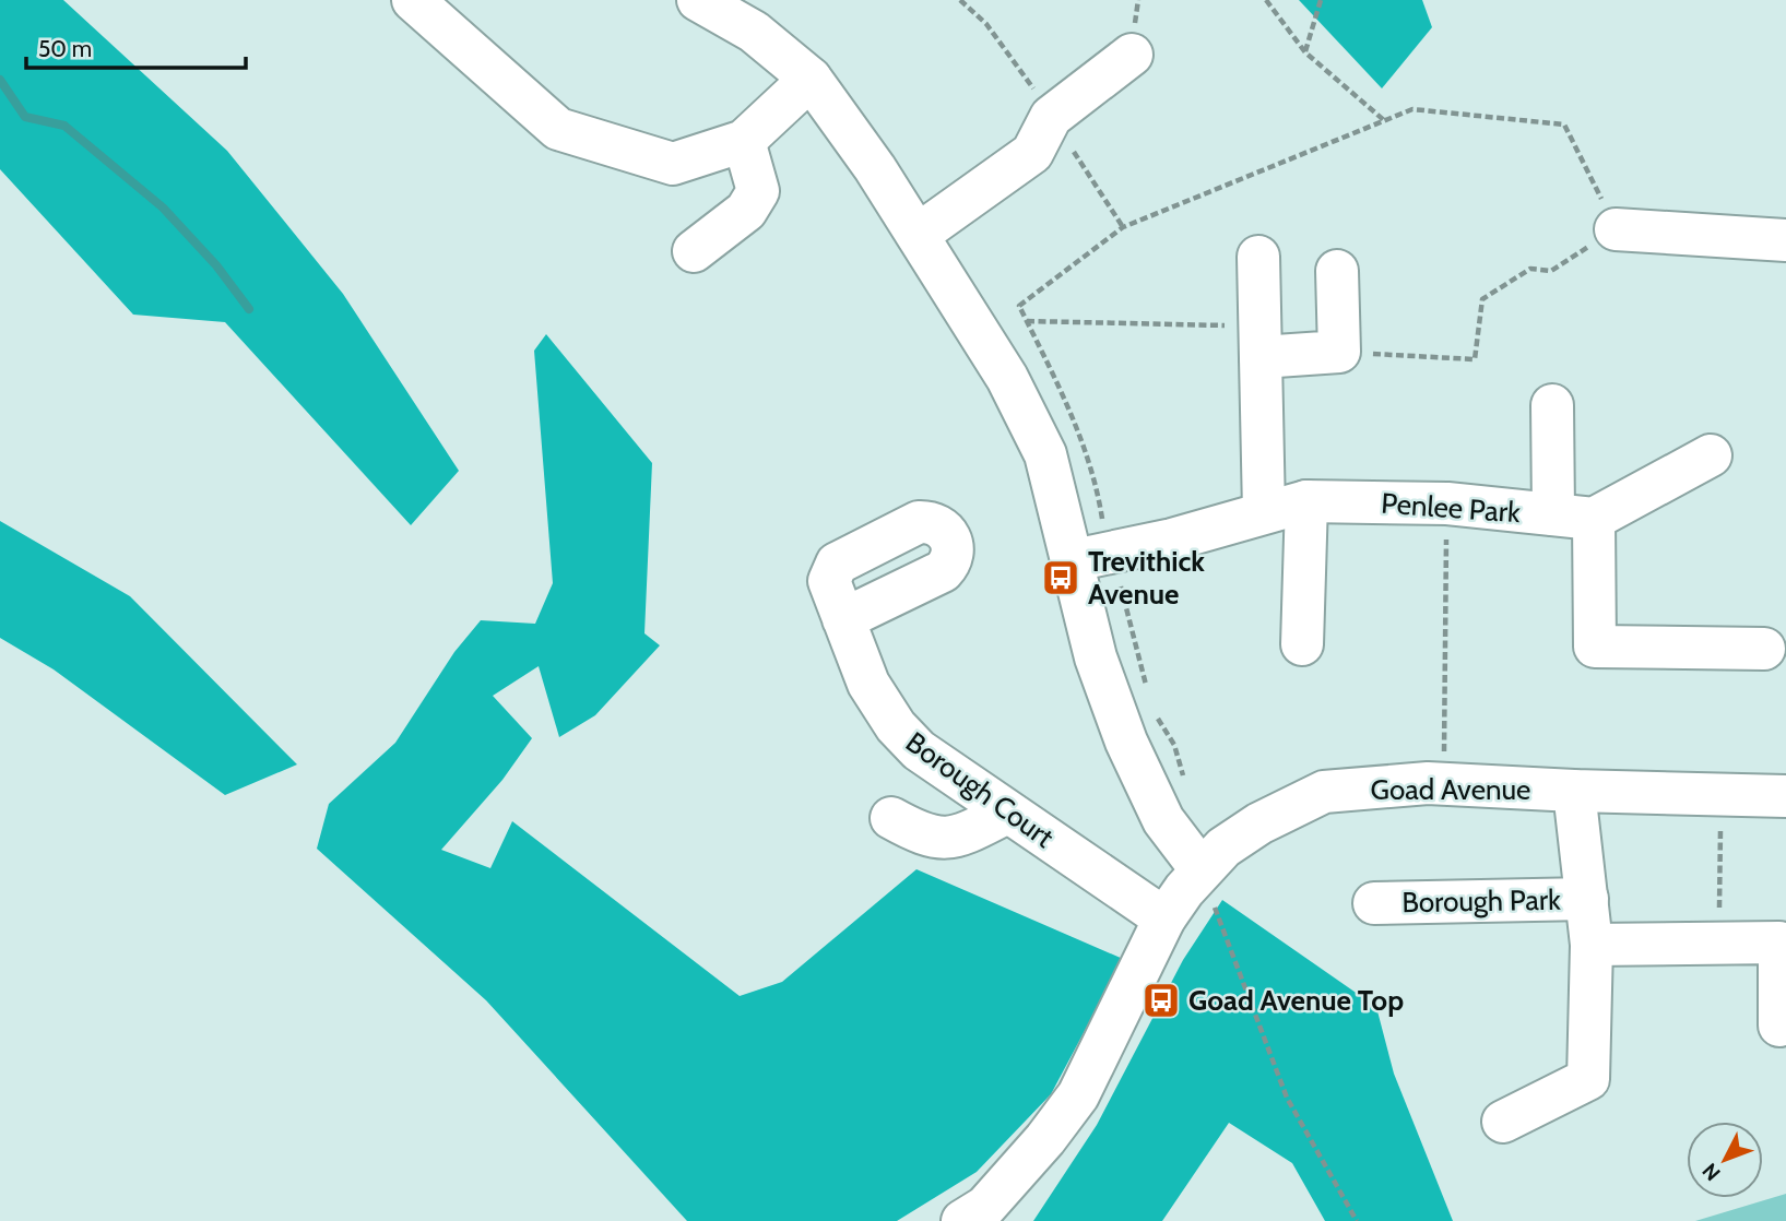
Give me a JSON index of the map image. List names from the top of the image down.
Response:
{
  "streets": {
    "street": [
      "Penlee Park",
      "Borough Court",
      "Goad Avenue",
      "Borough Park"
    ]
  },
  "crossings": [
    ["Borough Court", "Goad Avenue"],
    ["Goad Avenue", "Borough Park"]
  ],
  "places": {
    "bus stop": ["Trevithick Avenue", "Goad Avenue Top"]
  },
  "scale_bar": "50 m",
  "north": "bottom left"
}
